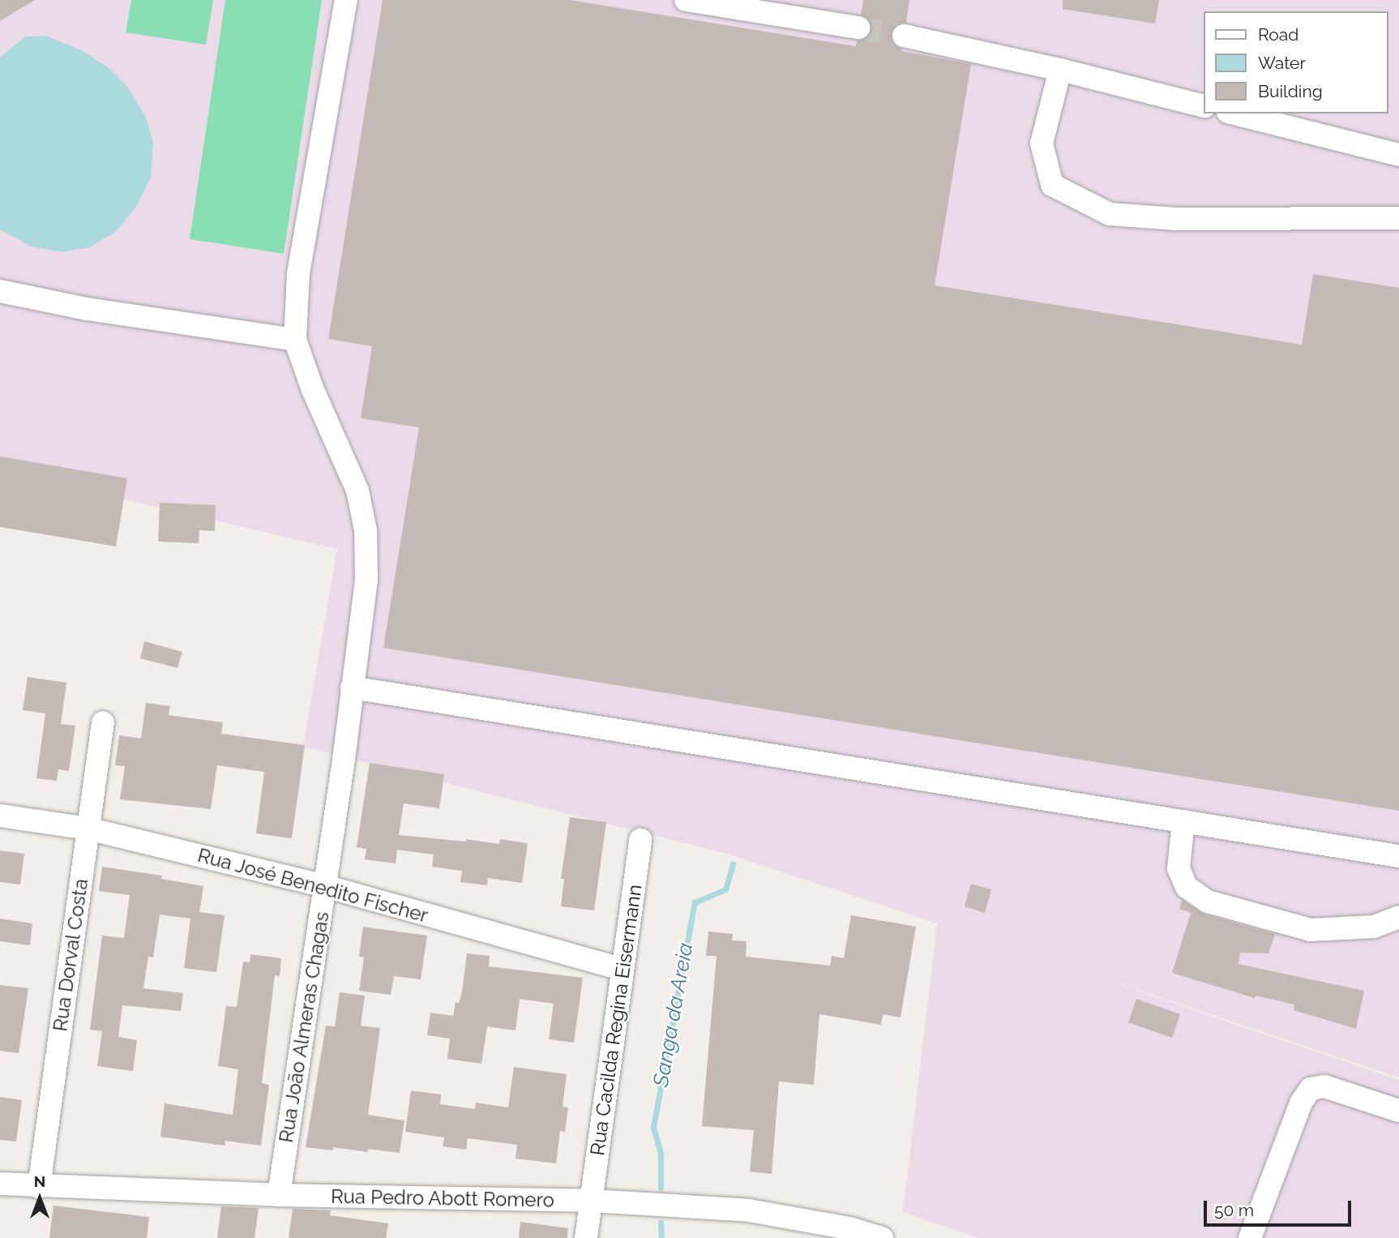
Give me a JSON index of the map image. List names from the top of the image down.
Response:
{
  "streets": {
    "street": [
      "Rua José Benedito Fischer",
      "Rua Dorval Costa",
      "Rua Cacilda Regina Eisermann",
      "Rua João Almeras Chagas",
      "Rua Pedro Abott Romero"
    ]
  },
  "crossings": [
    ["Rua José Benedito Fischer", "Rua Dorval Costa"],
    ["Rua José Benedito Fischer", "Rua Cacilda Regina Eisermann"],
    ["Rua José Benedito Fischer", "Rua João Almeras Chagas"],
    ["Rua Dorval Costa", "Rua Pedro Abott Romero"],
    ["Rua Cacilda Regina Eisermann", "Rua Pedro Abott Romero"],
    ["Rua João Almeras Chagas", "Rua Pedro Abott Romero"]
  ],
  "water": ["Sanga da Areia"],
  "legend": ["Road", "Water", "Building"],
  "scale_bar": "50 m",
  "north": "top"
}
